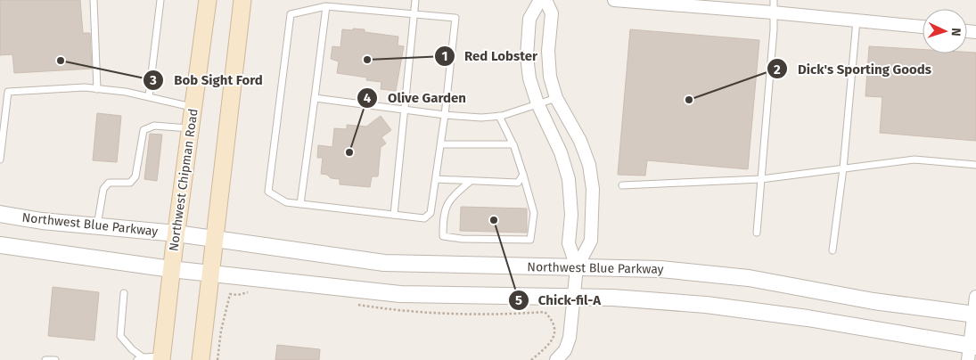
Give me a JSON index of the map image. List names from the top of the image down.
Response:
{
  "streets": {
    "main road": ["Northwest Chipman Road"],
    "street": ["Northwest Blue Parkway"]
  },
  "crossings": [
    ["Northwest Chipman Road", "Northwest Blue Parkway"]
  ],
  "places": [
    "Red Lobster",
    "Bob Sight Ford",
    "Dick's Sporting Goods",
    "Olive Garden",
    "Chick-fil-A"
  ],
  "north": "right"
}
